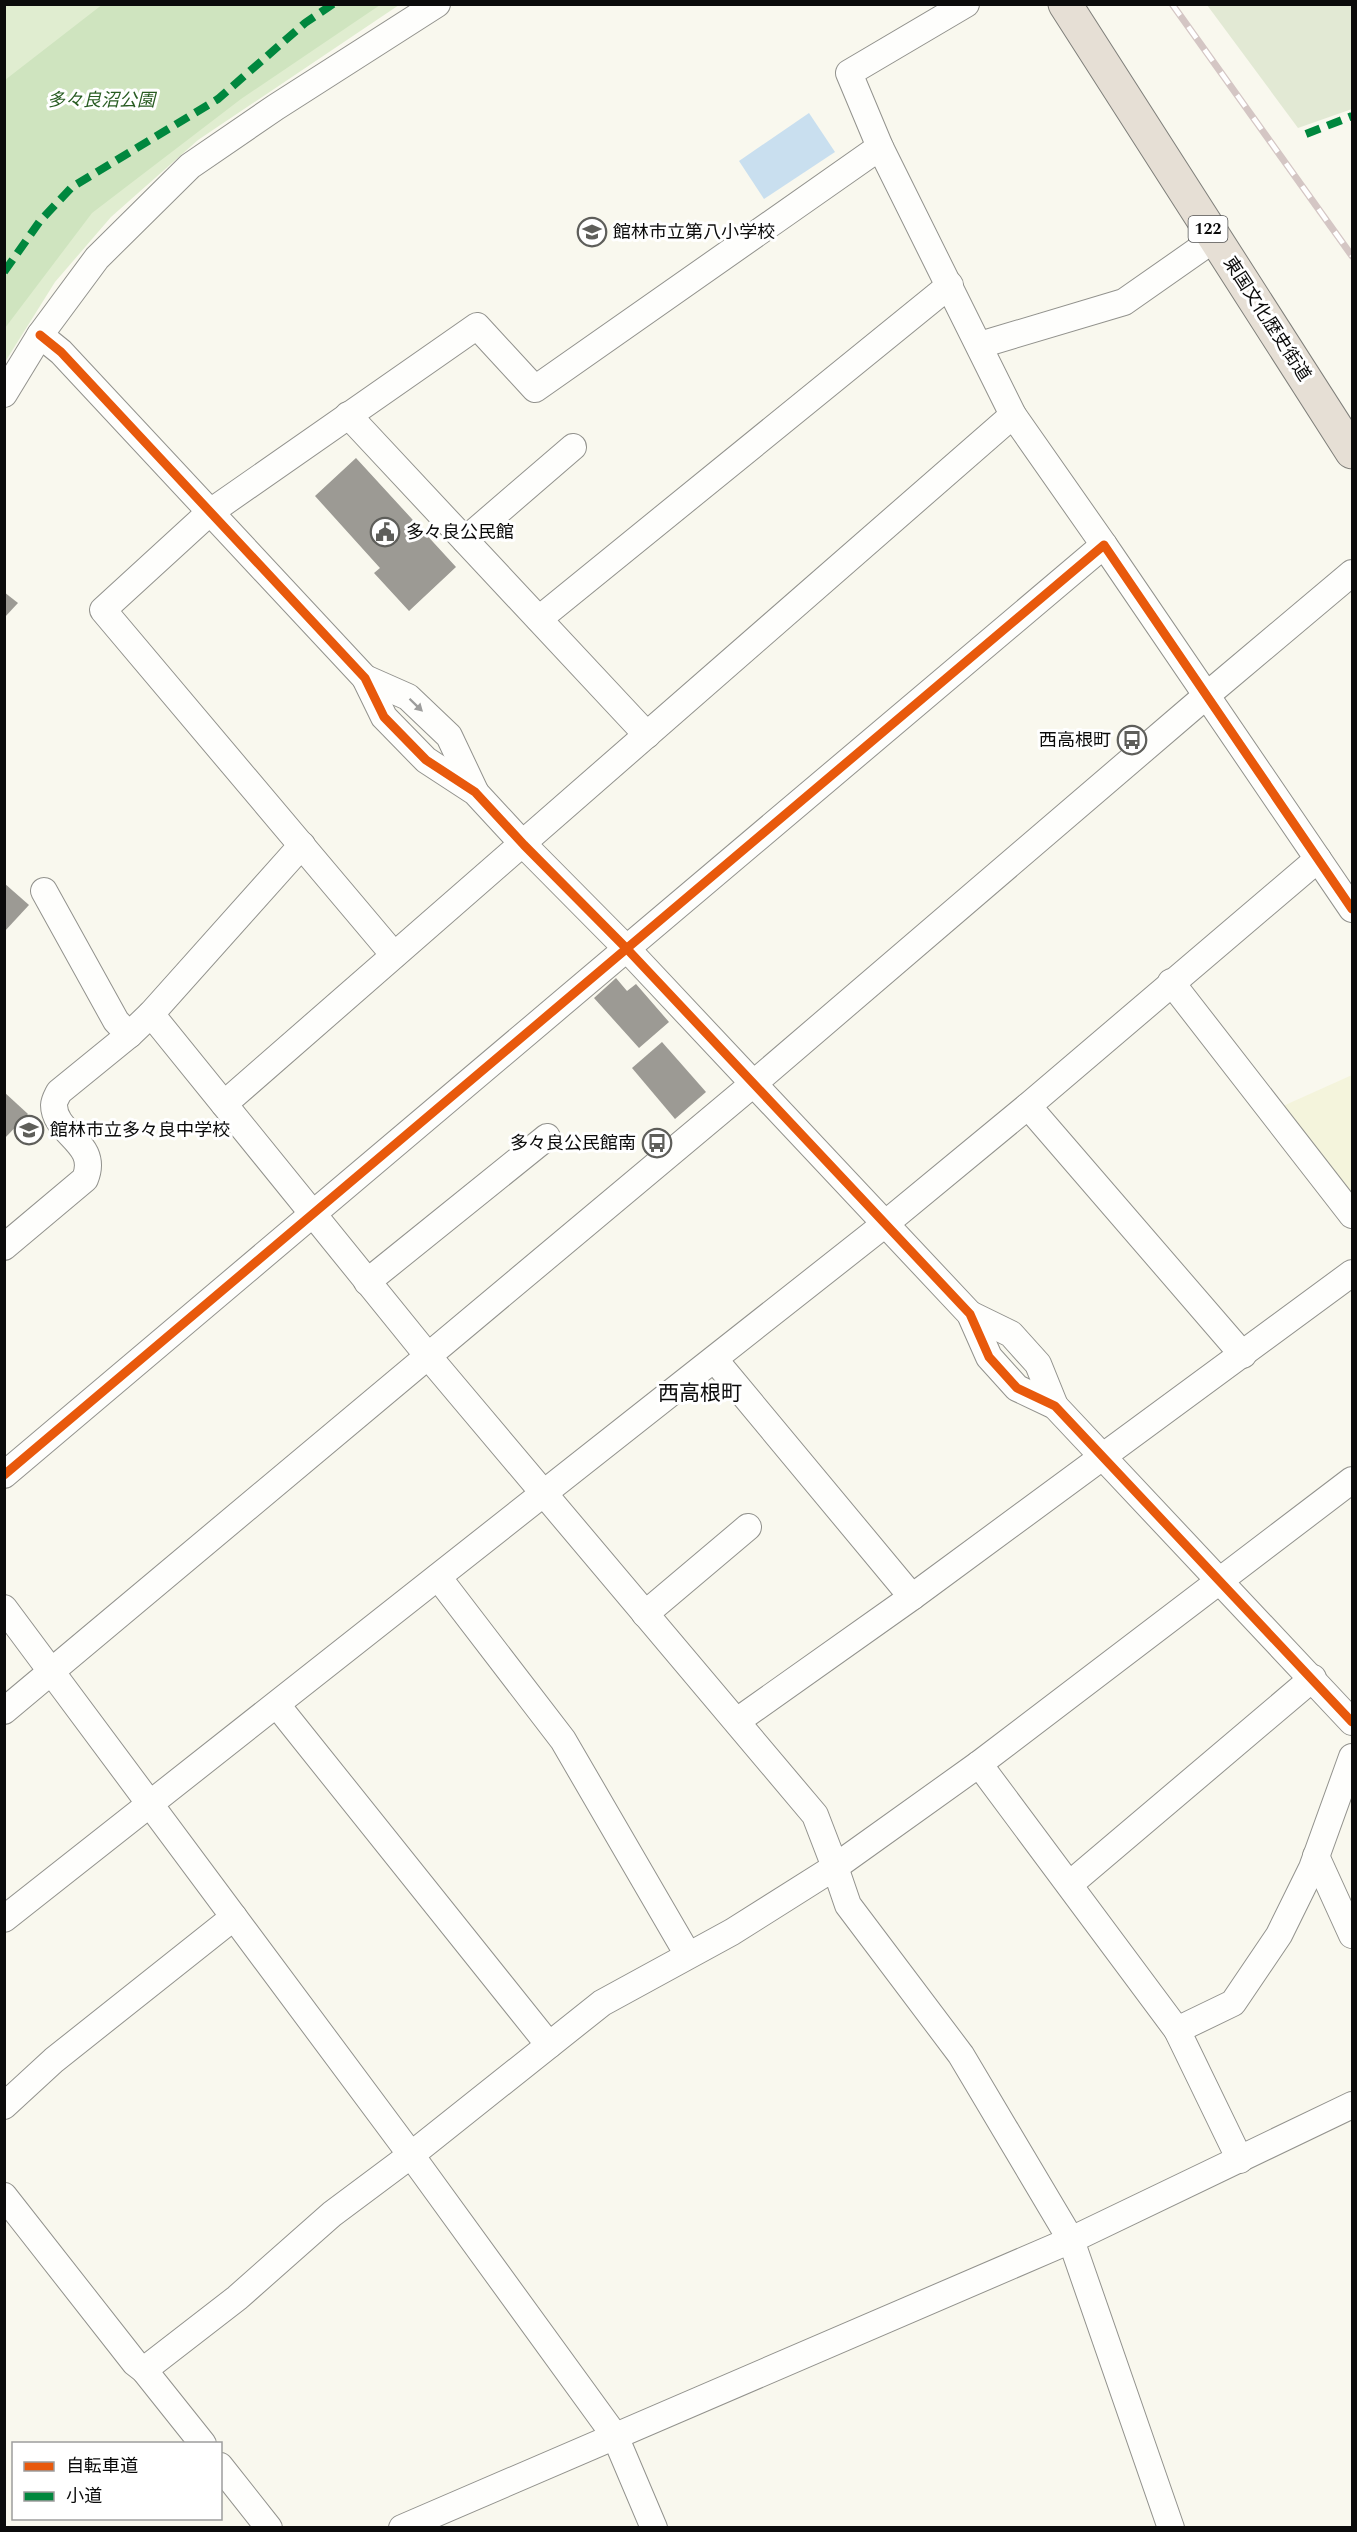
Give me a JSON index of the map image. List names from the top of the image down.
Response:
{
  "streets": {
    "highway": ["122", "東国文化歴史街道"]
  },
  "districts": ["西高根町"],
  "parks": ["多々良沼公園"],
  "places": {
    "school or university": ["館林市立第八小学校", "館林市立多々良中学校"],
    "public building": ["多々良公民館"],
    "bus stop": ["西高根町", "多々良公民館南"]
  },
  "legend": ["自転車道", "小道"]
}
